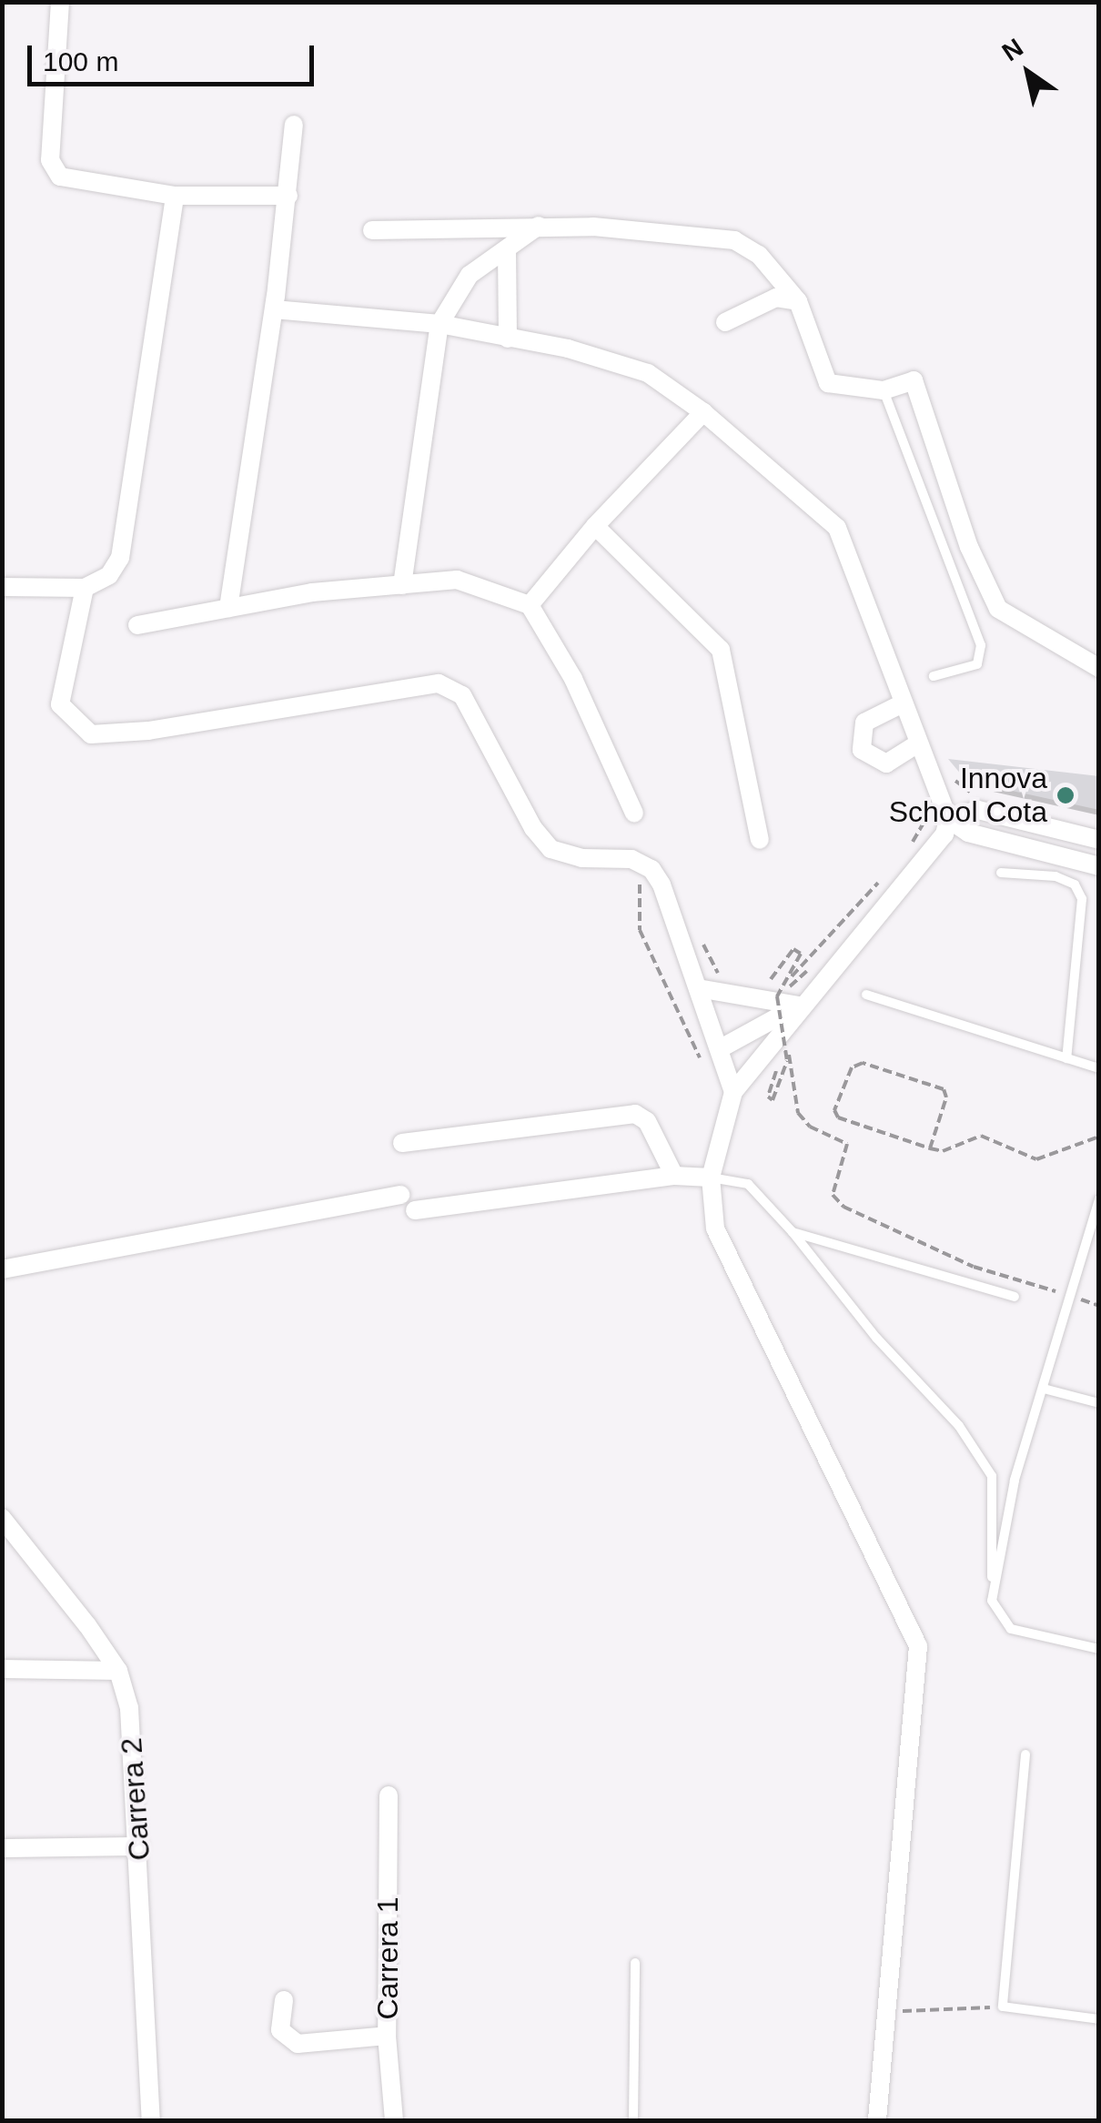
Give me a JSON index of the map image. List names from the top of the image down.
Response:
{
  "streets": {
    "street": ["Carrera 2", "Carrera 1"]
  },
  "places": ["Innova School Cota"],
  "scale_bar": "100 m",
  "north": "top left"
}
